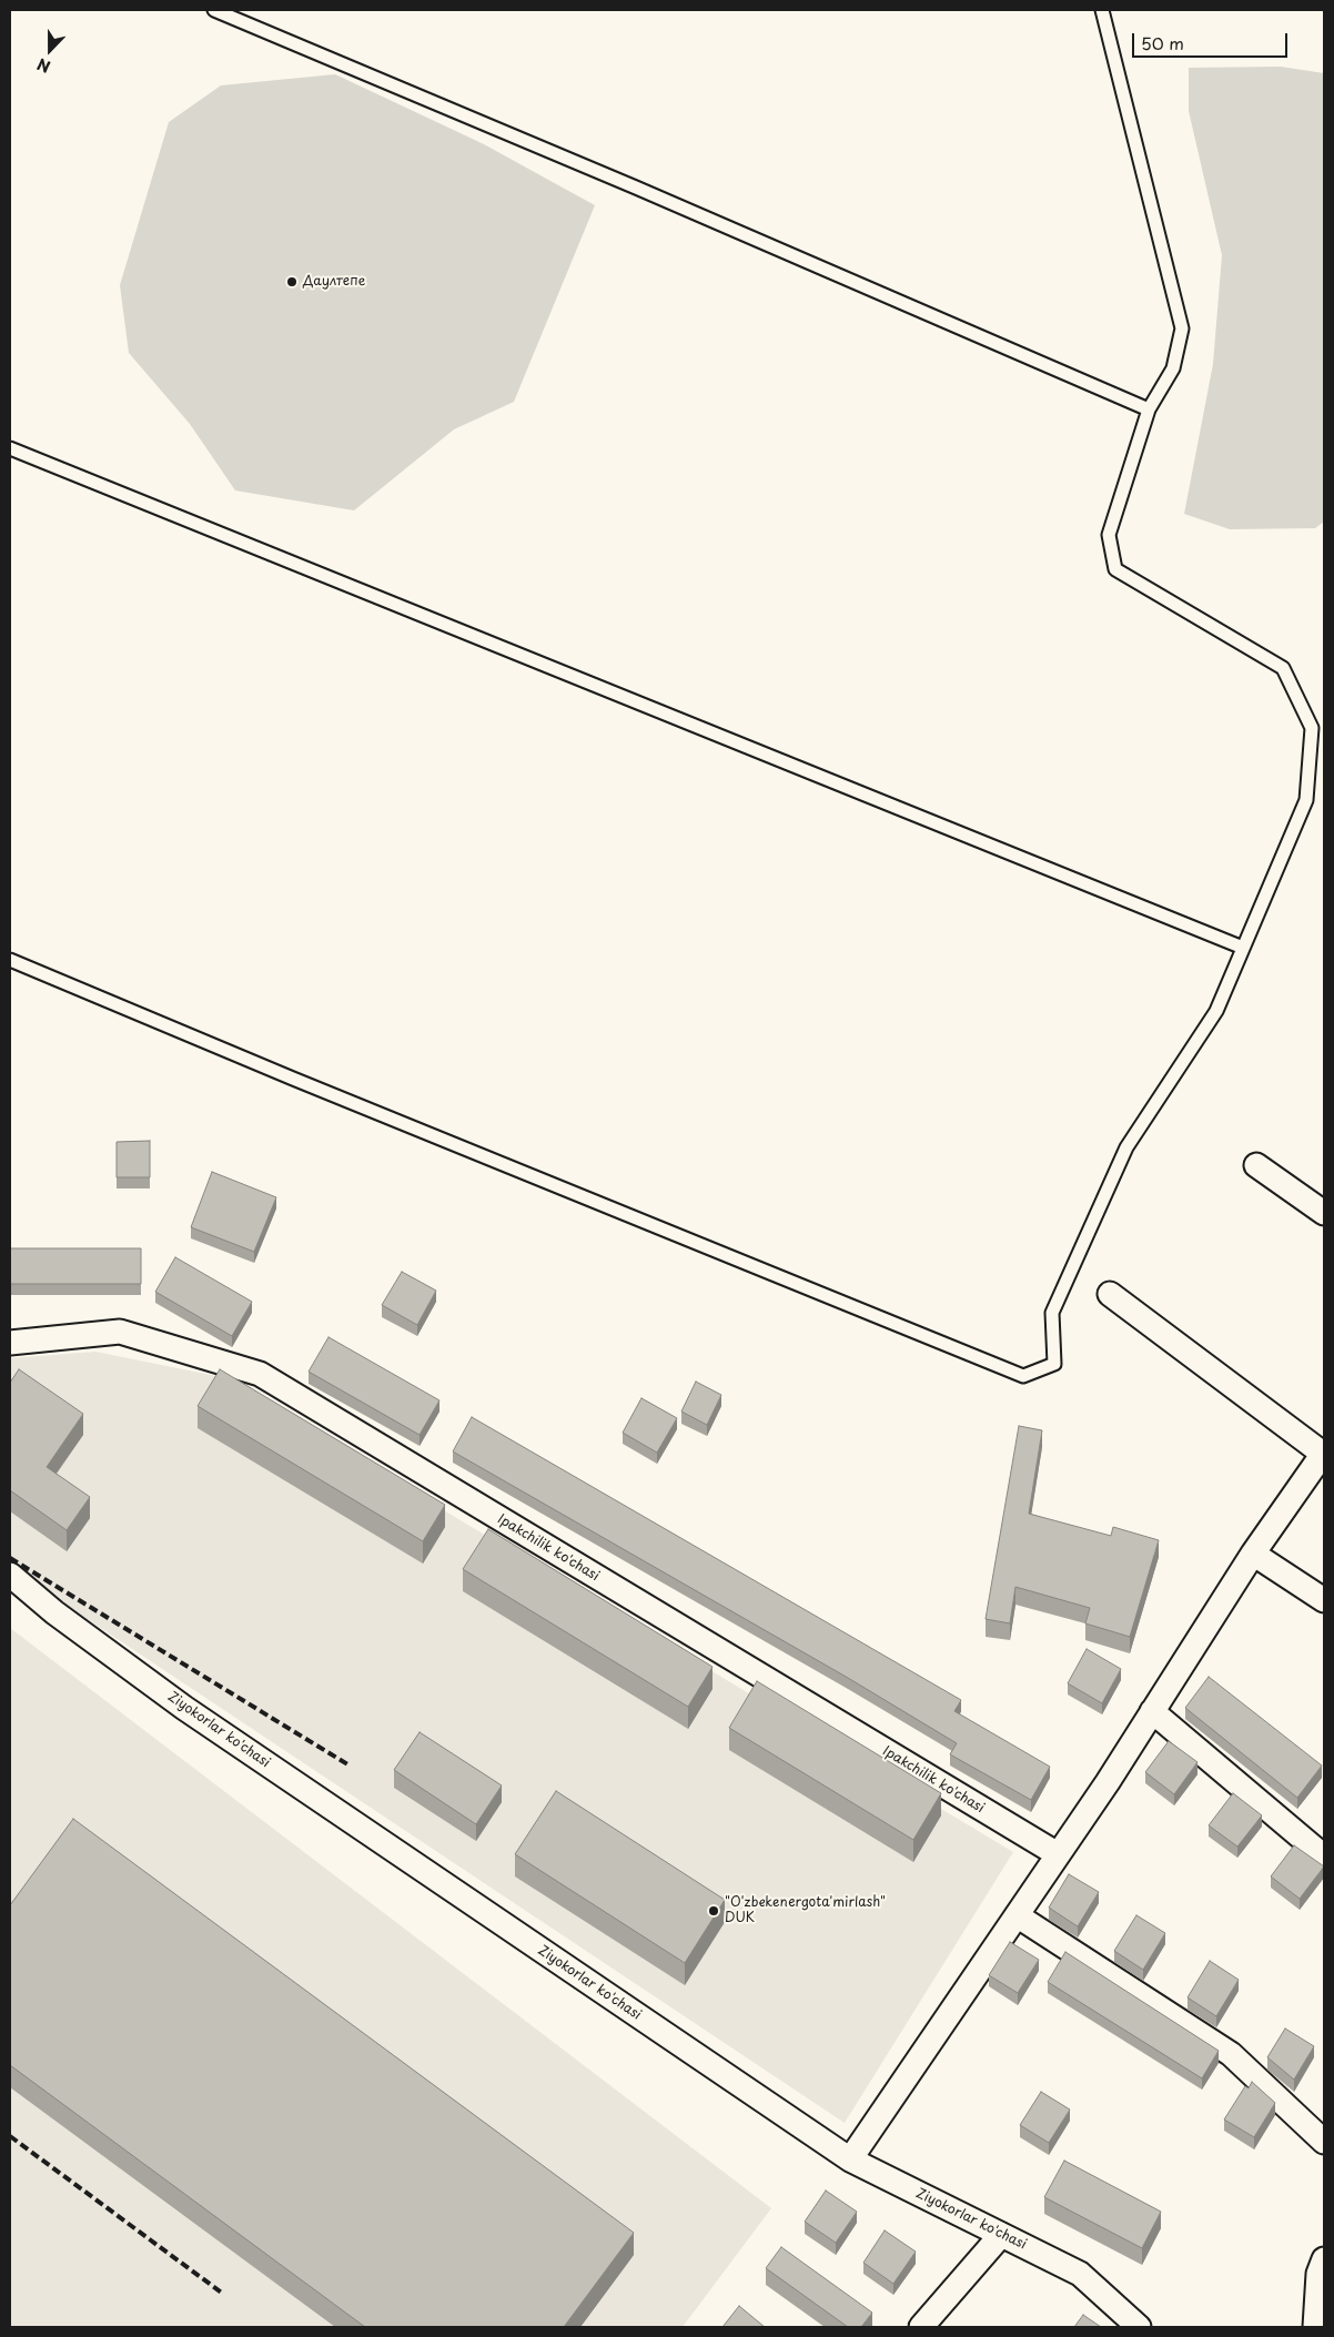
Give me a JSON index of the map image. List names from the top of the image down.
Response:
{
  "streets": {
    "street": ["Ipakchilik ko'chasi", "Ziyokorlar ko'chasi"]
  },
  "places": ["Даултепе", "\"O'zbekenergota'mirlash\" DUK"],
  "scale_bar": "50 m",
  "north": "bottom"
}
